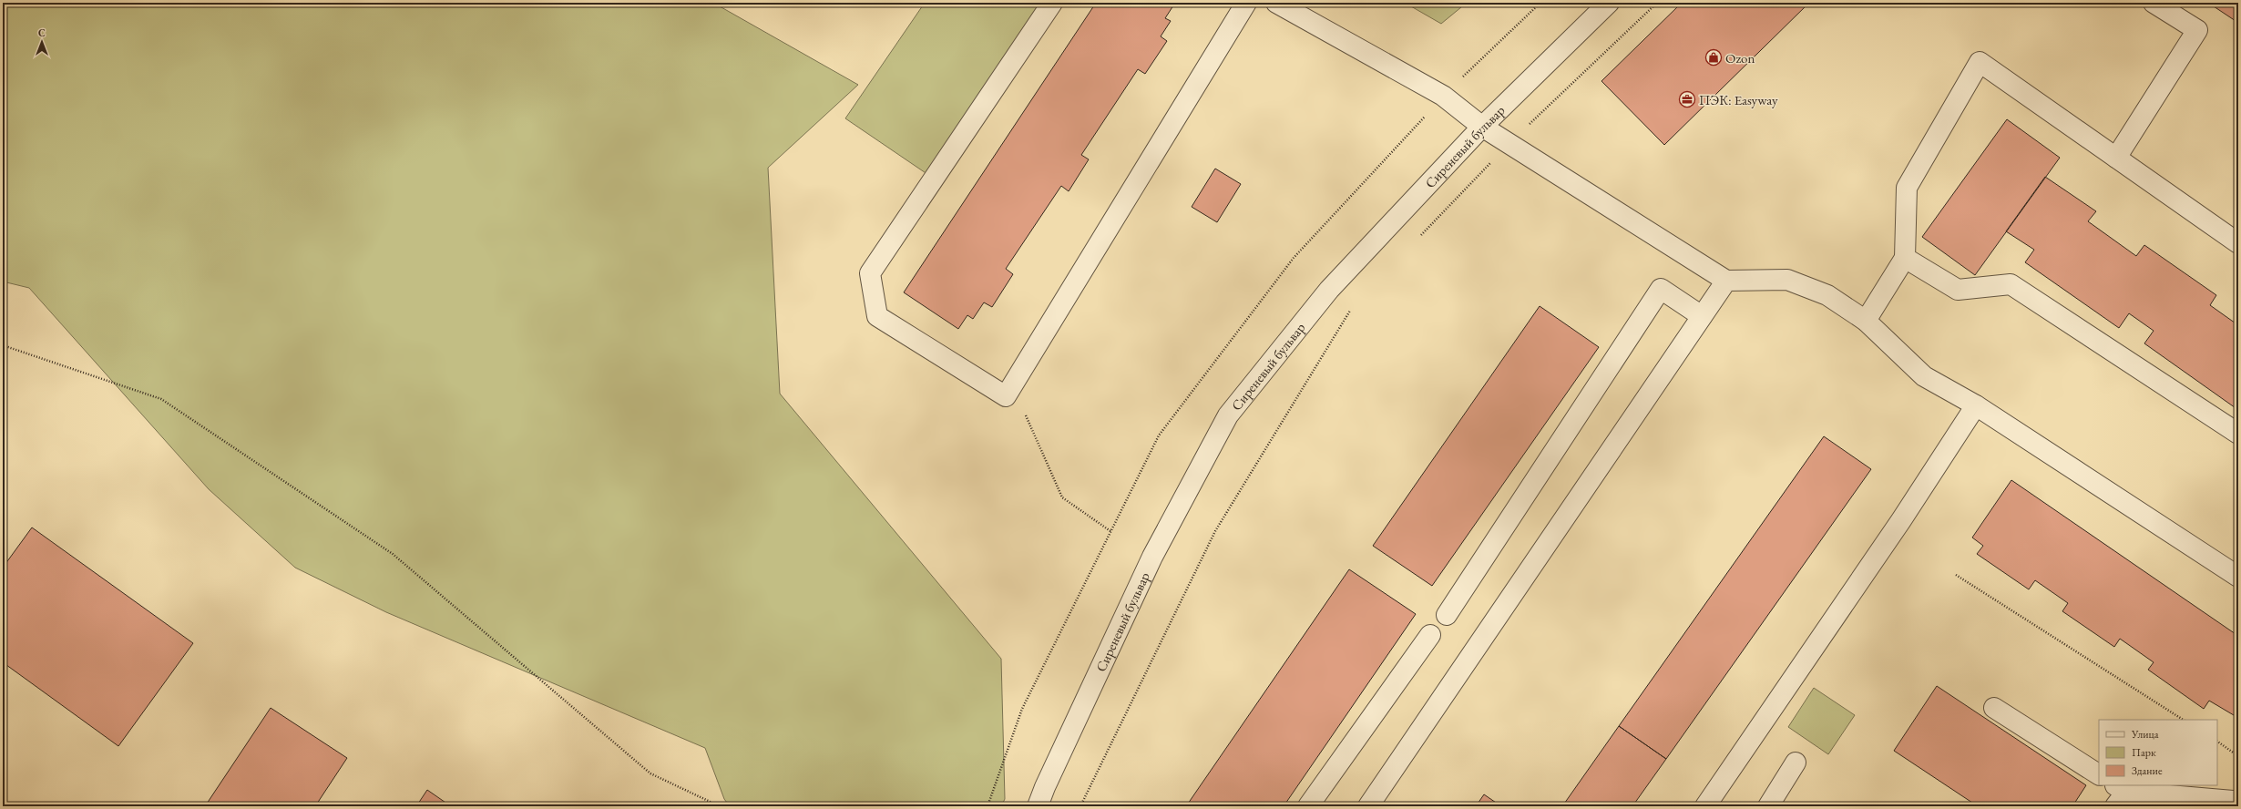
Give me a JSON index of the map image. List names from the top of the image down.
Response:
{
  "streets": {
    "street": ["Сиреневый бульвар"]
  },
  "places": {
    "shop": ["Ozon"],
    "office": ["ПЭК: Easyway"]
  },
  "legend": ["Улица", "Парк", "Здание"],
  "north": "top"
}
